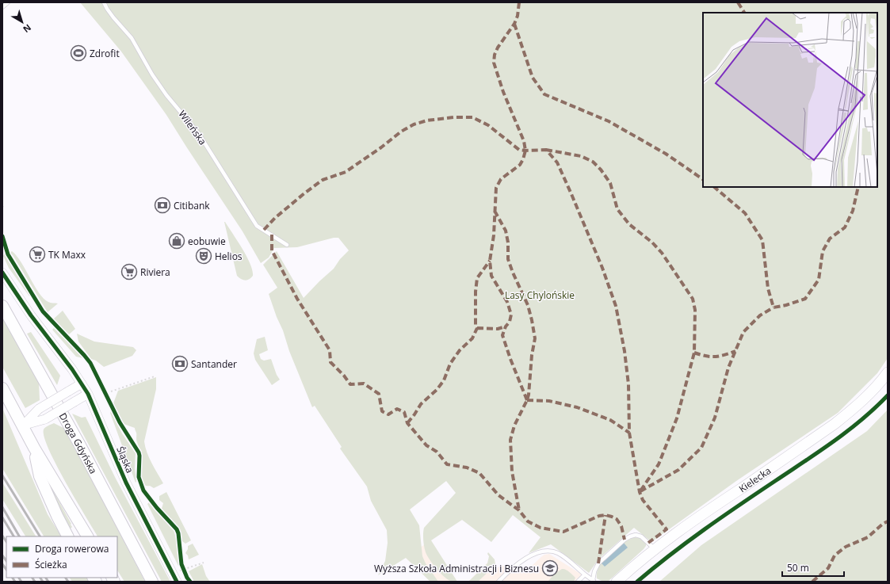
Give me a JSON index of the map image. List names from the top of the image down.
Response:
{
  "streets": {
    "main road": ["Droga Gdyńska", "Kielecka"],
    "street": ["Śląska"],
    "lane": ["Wileńska"]
  },
  "parks": ["Lasy Chylońskie"],
  "places": {
    "sports": ["Zdrofit"],
    "bank": ["Citibank", "Santander"],
    "shop": ["eobuwie"],
    "supermarket": ["TK Maxx", "Riviera"],
    "theatre": ["Helios"],
    "school or university": ["Wyższa Szkoła Administracji i Biznesu"]
  },
  "legend": ["Droga rowerowa", "Ścieżka"],
  "scale_bar": "50 m",
  "north": "bottom right"
}
